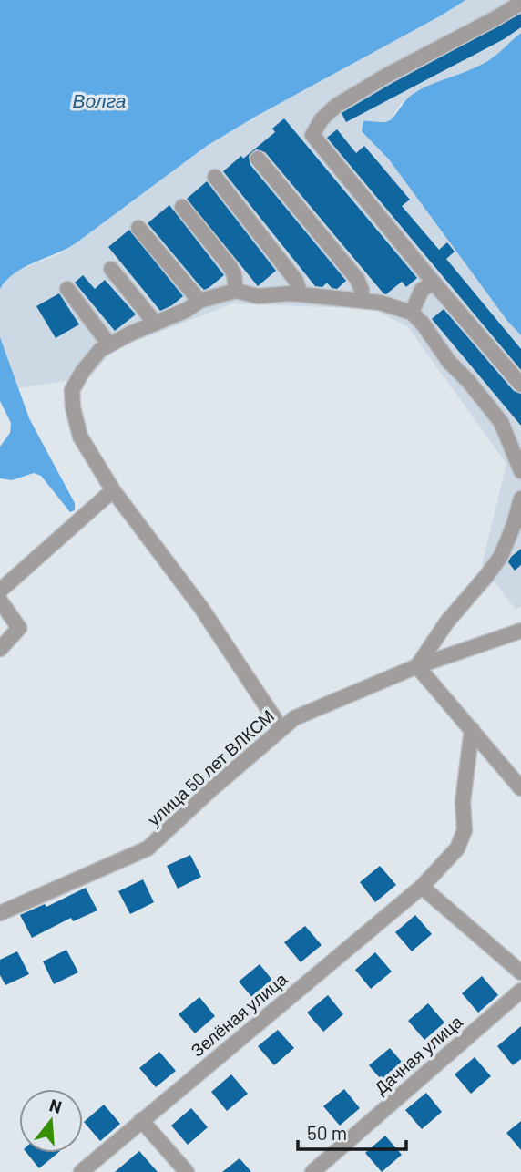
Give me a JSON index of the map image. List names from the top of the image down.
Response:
{
  "streets": {
    "street": ["улица 50 лет ВЛКСМ", "Зелёная улица", "Дачная улица"]
  },
  "water": ["Волга"],
  "scale_bar": "50 m",
  "north": "top"
}
